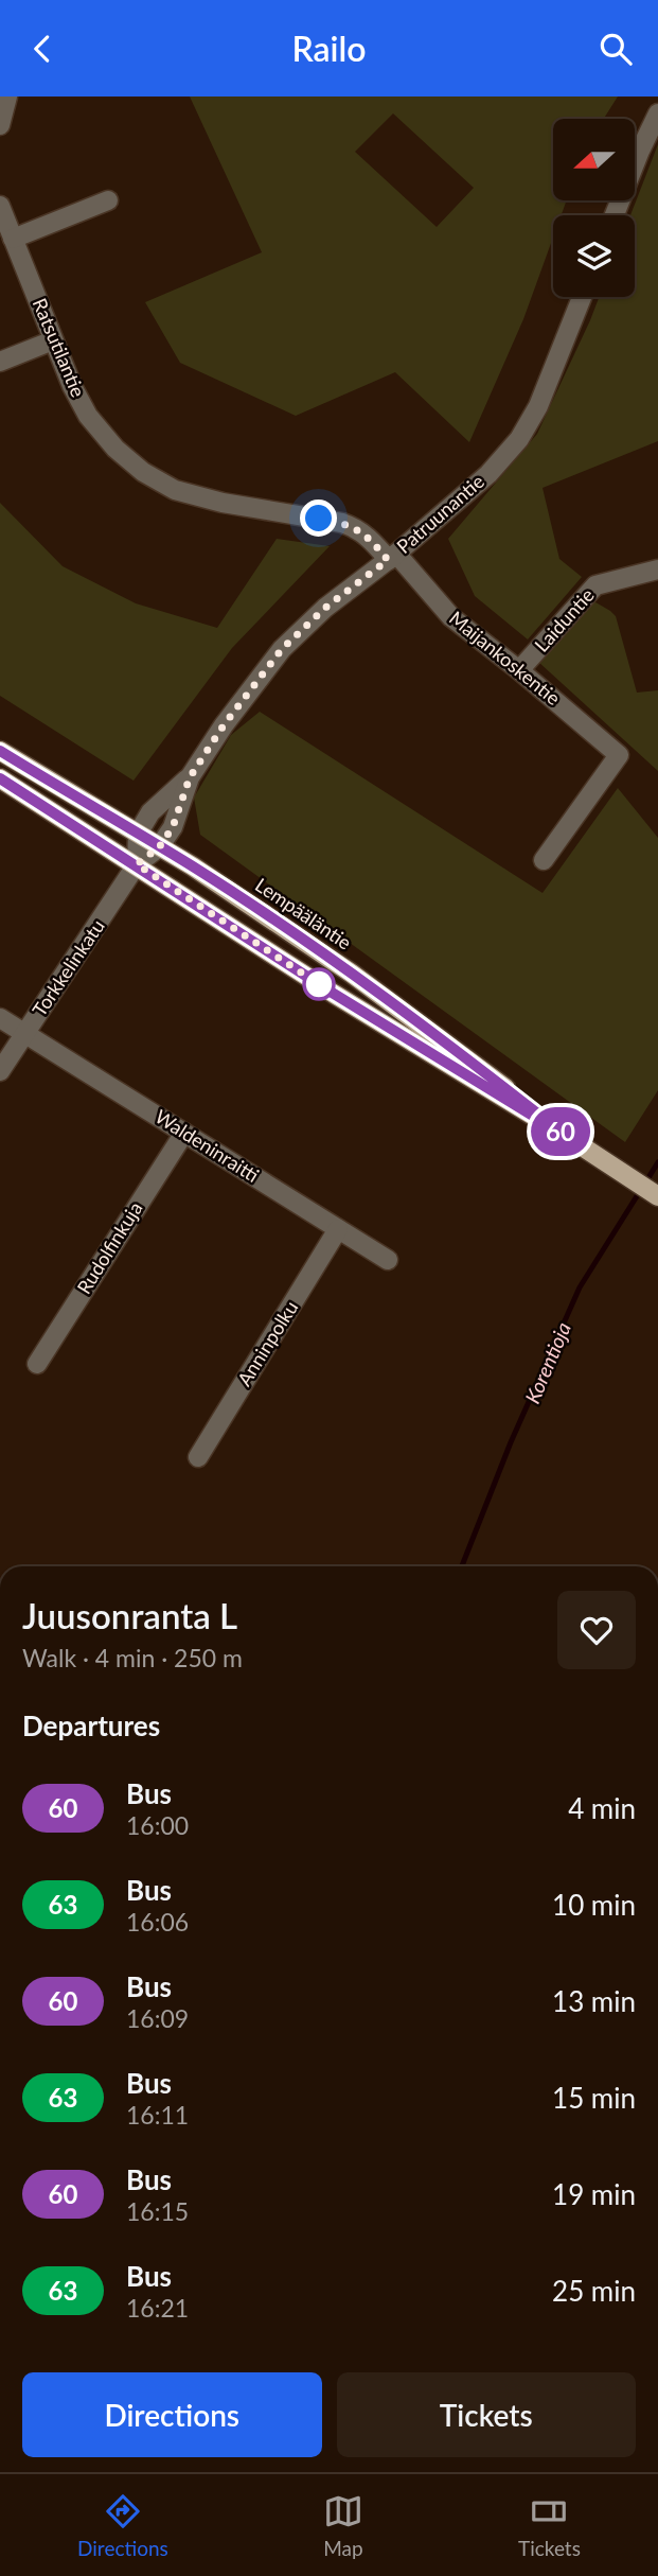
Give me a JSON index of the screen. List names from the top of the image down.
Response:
{
  "streets": {
    "main road": ["Lempääläntie"],
    "street": [
      "Ratsutilantie",
      "Patruunantie",
      "Laiduntie",
      "Maijankoskentie",
      "Torkkelinkatu",
      "Waldeninraitti",
      "Rudolfinkuja",
      "Anninpolku"
    ]
  },
  "crossings": [
    ["Ratsutilantie", "Patruunantie"],
    ["Ratsutilantie", "Maijankoskentie"],
    ["Patruunantie", "Maijankoskentie"],
    ["Patruunantie", "Lempääläntie"],
    ["Patruunantie", "Torkkelinkatu"],
    ["Laiduntie", "Maijankoskentie"],
    ["Lempääläntie", "Torkkelinkatu"],
    ["Torkkelinkatu", "Waldeninraitti"],
    ["Waldeninraitti", "Rudolfinkuja"],
    ["Waldeninraitti", "Anninpolku"]
  ],
  "water": ["Korentioja"],
  "lines": ["bus line 60"],
  "north": "left",
  "page": {
    "header": "Railo",
    "on_map": "60",
    "heading": [
      ["Juusonranta L", "Walk · 4 min · 250 m"],
      "Departures"
    ],
    "list": [
      {
        "mark": "60",
        "name": "Bus",
        "note": "16:00",
        "value": "4 min"
      },
      {
        "mark": "63",
        "name": "Bus",
        "note": "16:06",
        "value": "10 min"
      },
      {
        "mark": "60",
        "name": "Bus",
        "note": "16:09",
        "value": "13 min"
      },
      {
        "mark": "63",
        "name": "Bus",
        "note": "16:11",
        "value": "15 min"
      },
      {
        "mark": "60",
        "name": "Bus",
        "note": "16:15",
        "value": "19 min"
      },
      {
        "mark": "63",
        "name": "Bus",
        "note": "16:21",
        "value": "25 min"
      }
    ],
    "buttons": ["Directions", "Tickets"],
    "tabs": ["Directions", "Map", "Tickets"]
  }
}
